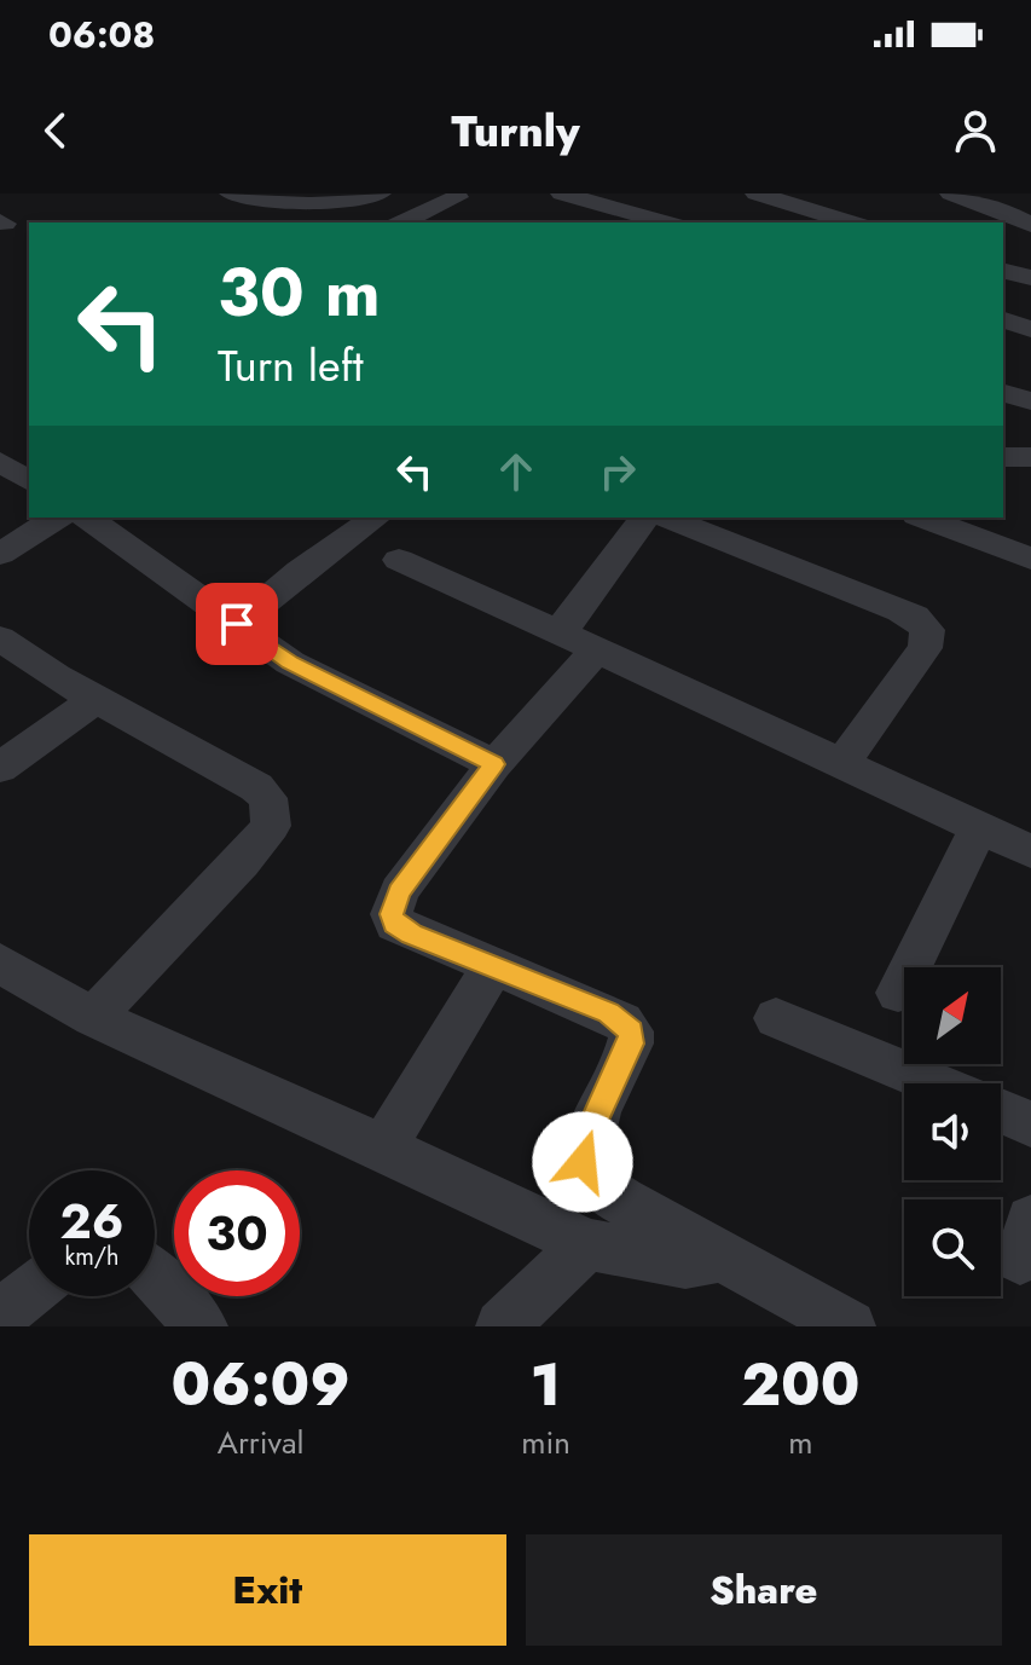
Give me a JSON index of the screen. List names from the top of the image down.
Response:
{
  "north": "top right",
  "page": {
    "status": "06:08",
    "header": "Turnly",
    "turn": ["30 m", "Turn left"],
    "speed": "26 km/h",
    "limit": "30",
    "eta": [
      "06:09",
      "Arrival",
      "1",
      "min",
      "200",
      "m"
    ],
    "buttons": ["Exit", "Share"]
  }
}
